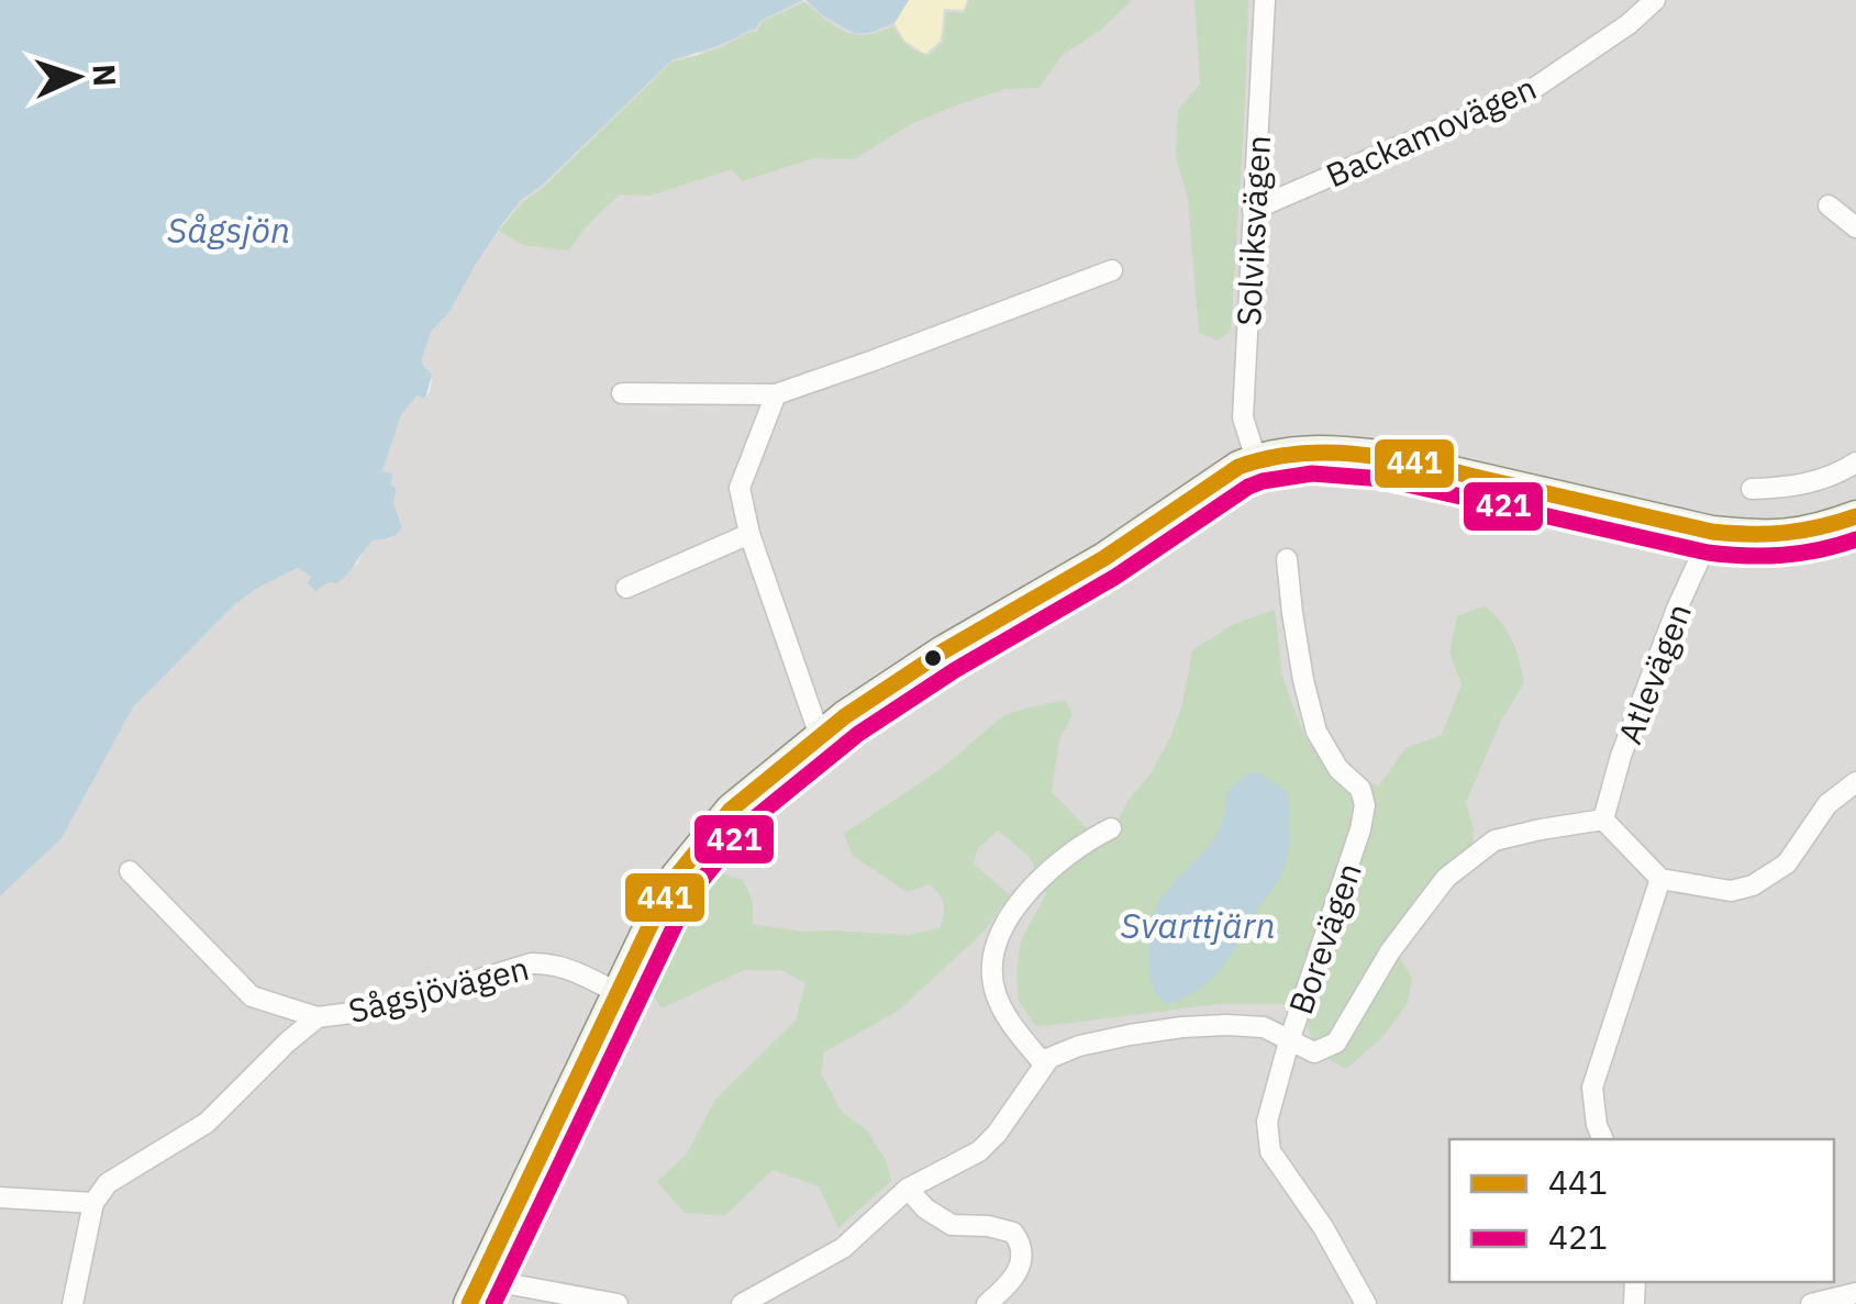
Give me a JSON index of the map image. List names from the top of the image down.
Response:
{
  "streets": {
    "street": [
      "Backamovägen",
      "Solviksvägen",
      "Atlevägen",
      "Borevägen",
      "Sågsjövägen"
    ]
  },
  "crossings": [
    ["Backamovägen", "Solviksvägen"]
  ],
  "water": ["Sågsjön", "Svarttjärn"],
  "lines": ["transit line 441", "transit line 421"],
  "legend": ["441", "421"],
  "north": "right"
}
